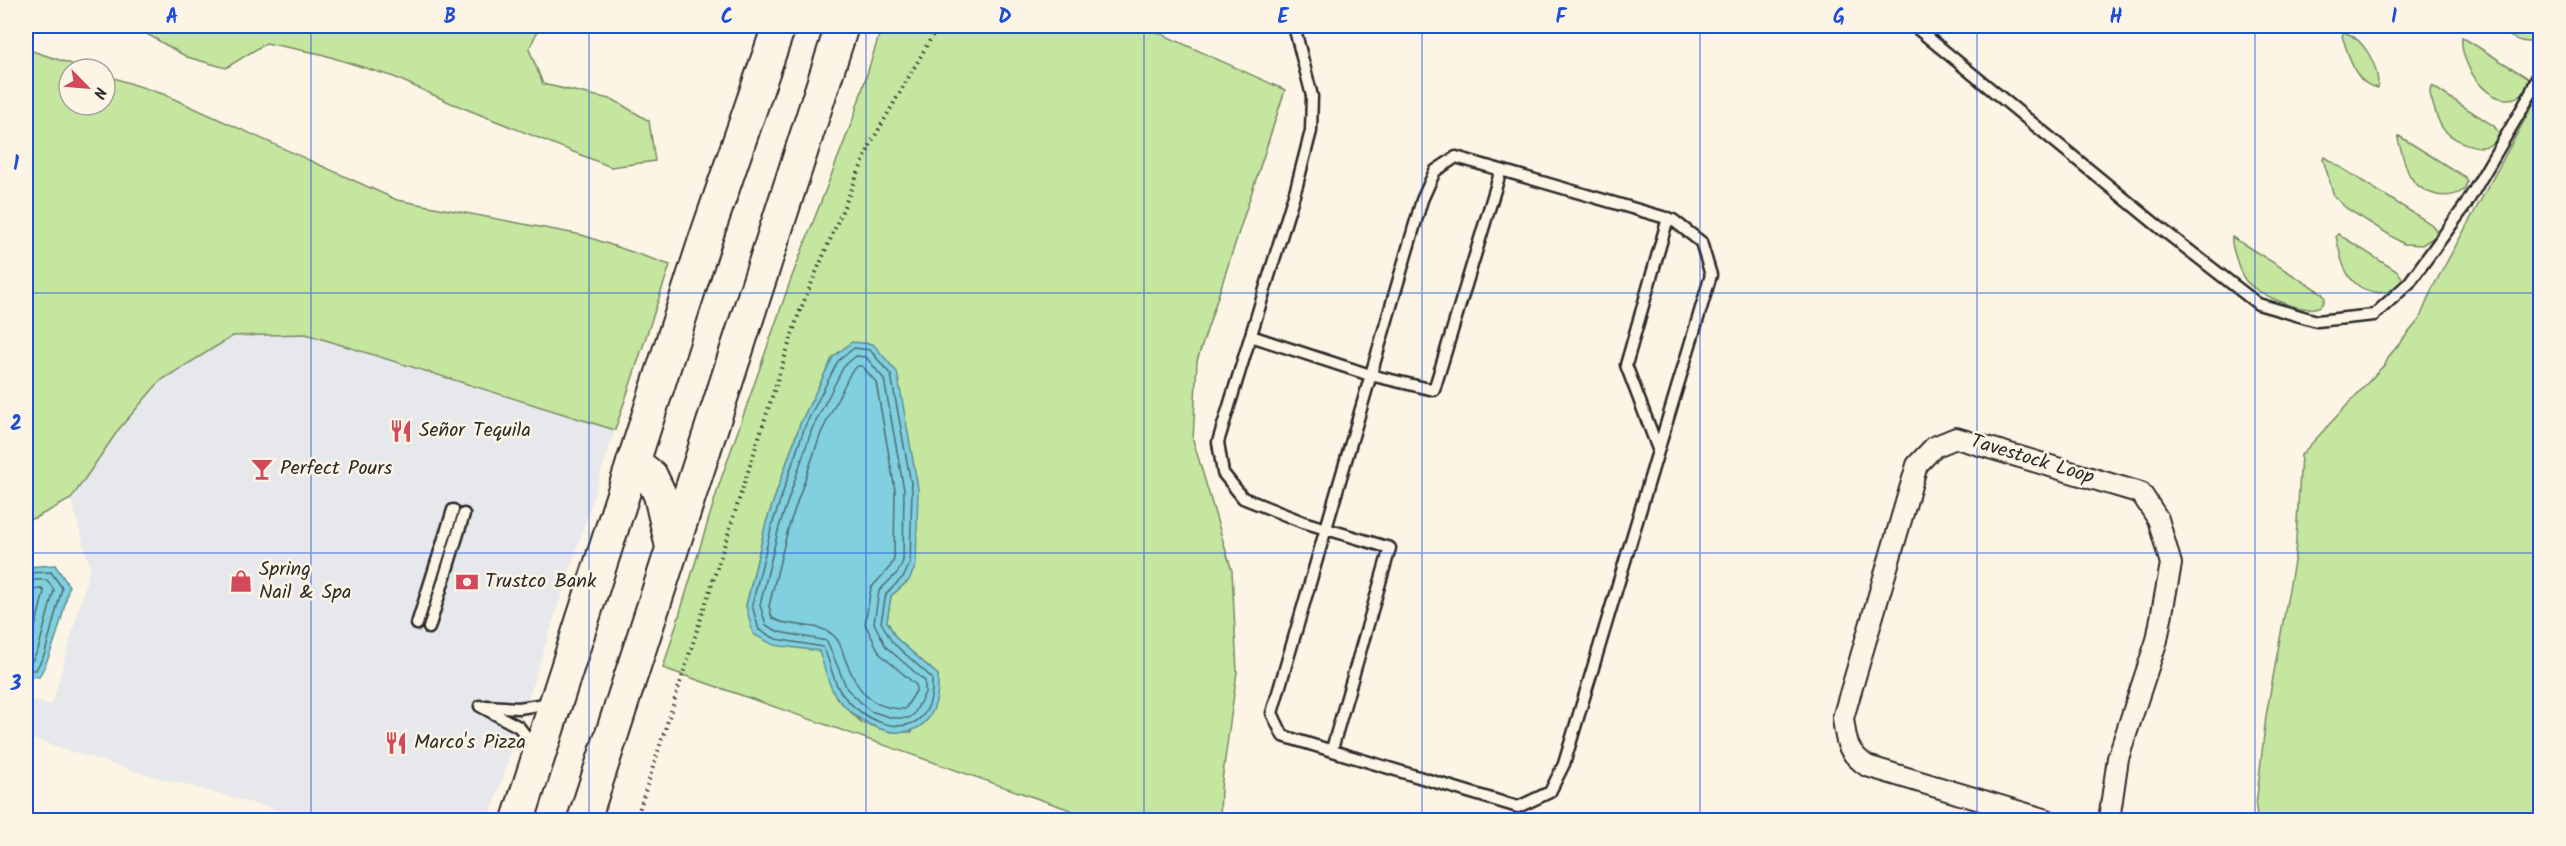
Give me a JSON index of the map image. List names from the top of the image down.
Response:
{
  "streets": {
    "street": ["Tavestock Loop"]
  },
  "places": {
    "restaurant": ["Señor Tequila", "Marco's Pizza"],
    "bar": ["Perfect Pours"],
    "shop": ["Spring Nail & Spa"],
    "bank": ["Trustco Bank"]
  },
  "north": "bottom right",
  "grid": {
    "columns": [
      "A",
      "B",
      "C",
      "D",
      "E",
      "F",
      "G",
      "H",
      "I"
    ],
    "rows": ["1", "2", "3"]
  }
}
